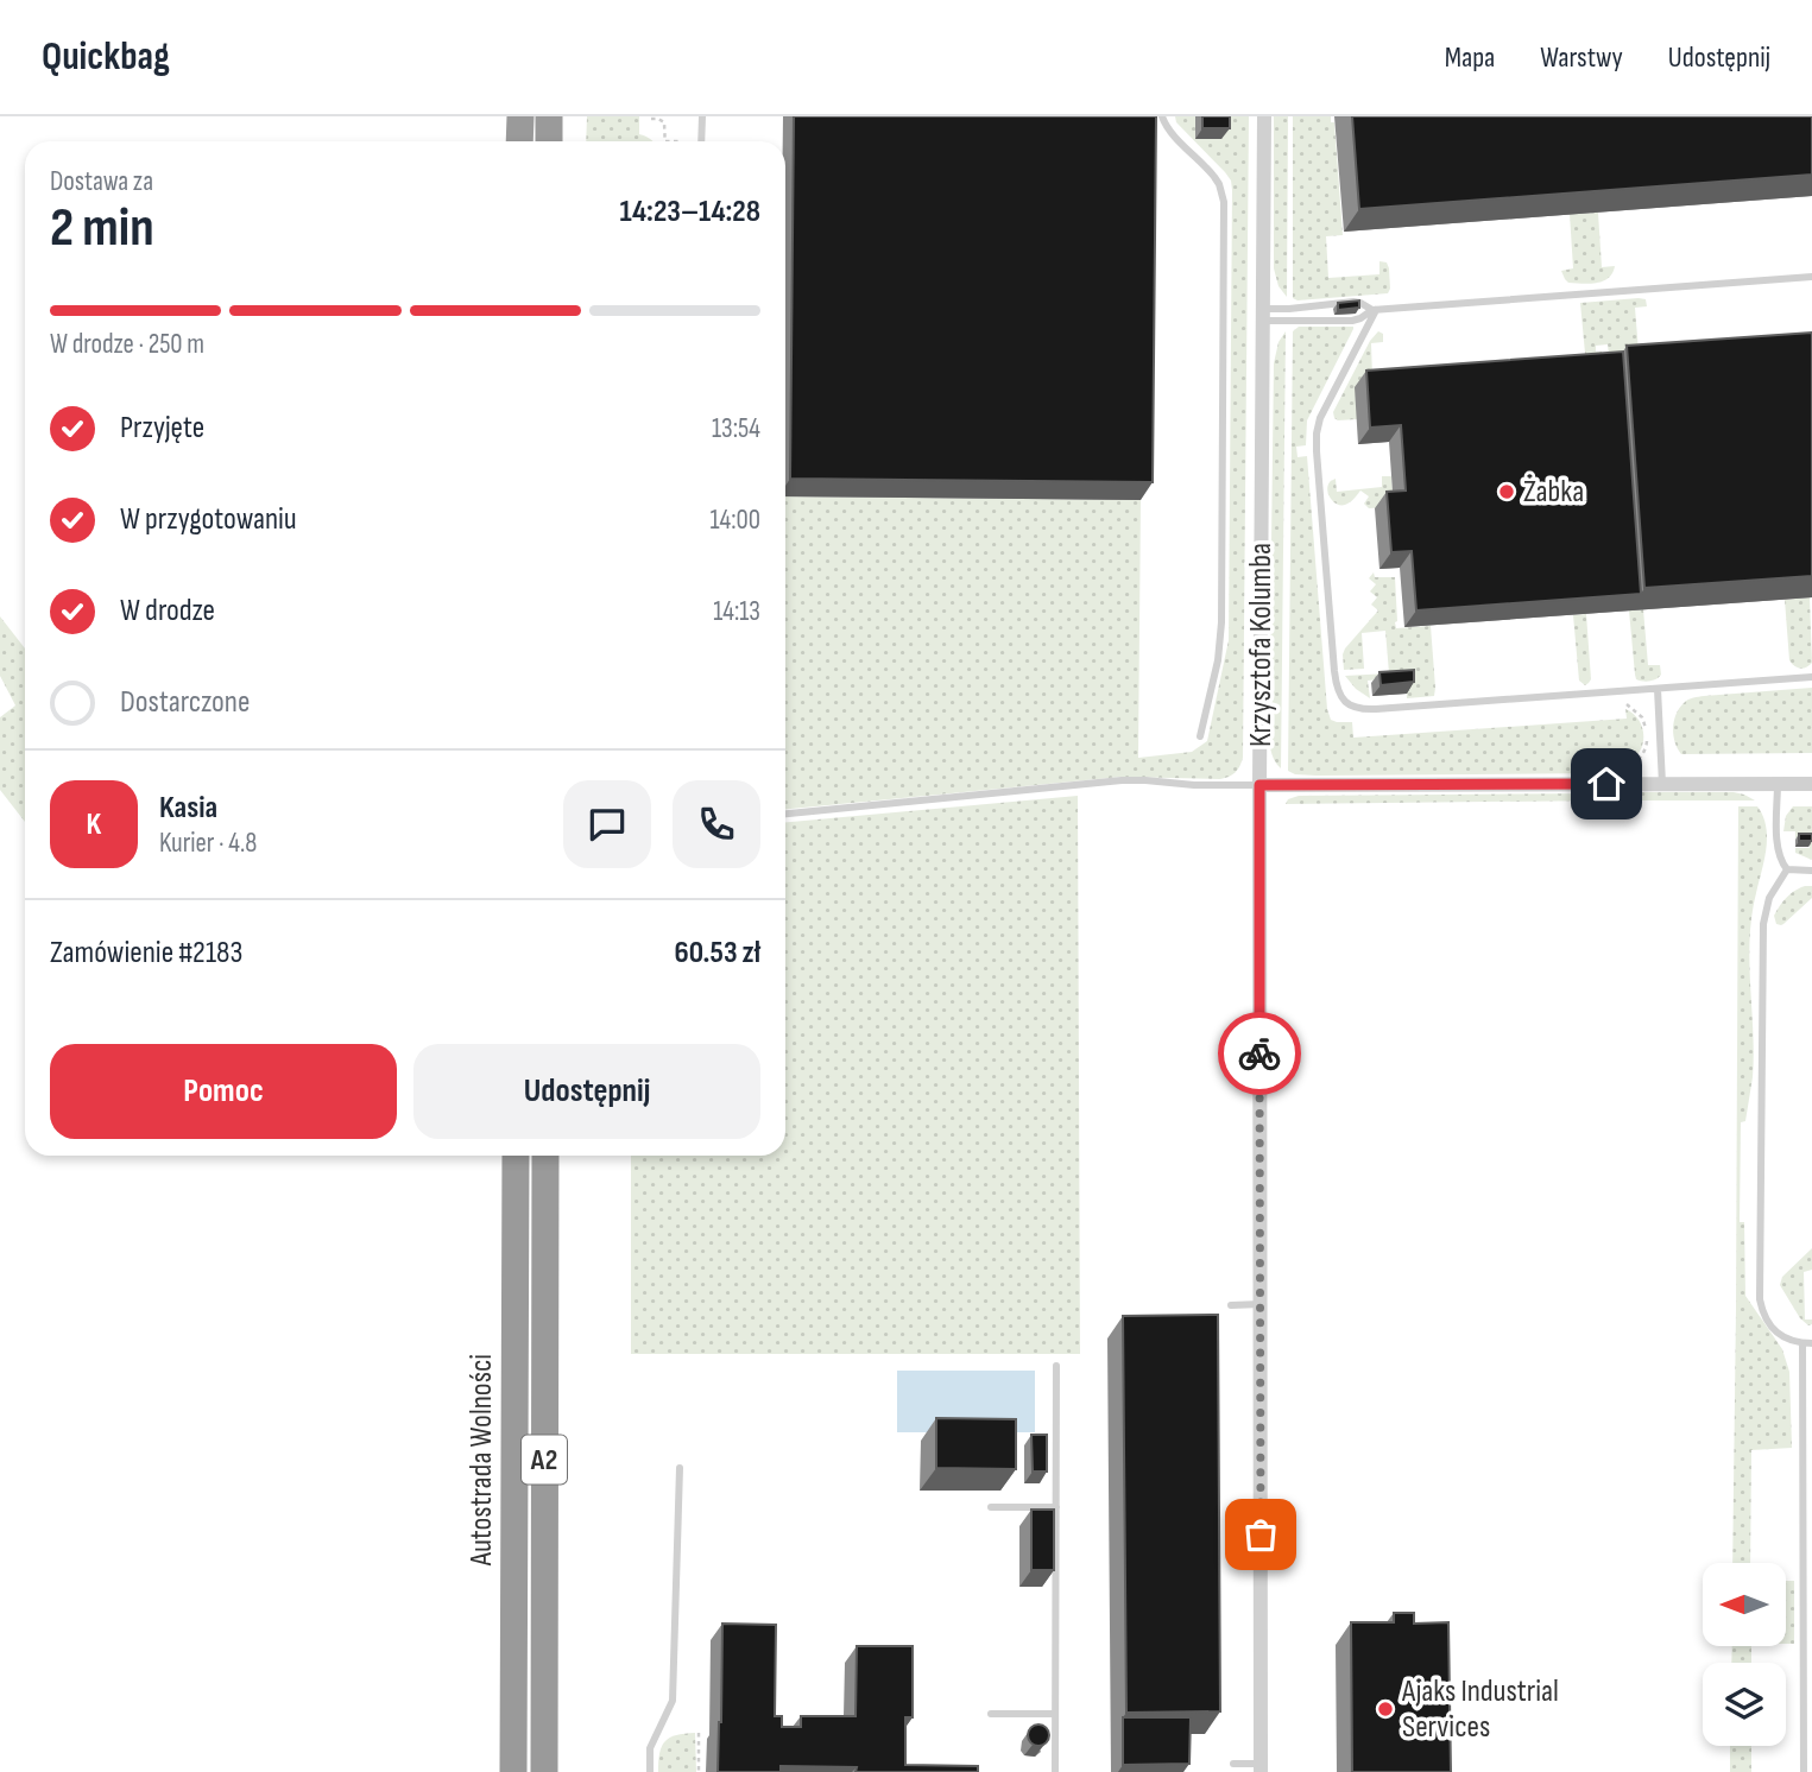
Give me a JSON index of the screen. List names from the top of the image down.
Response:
{
  "streets": {
    "highway": ["Autostrada Wolności", "A2"],
    "street": ["Krzysztofa Kolumba"]
  },
  "places": ["Żabka", "Ajaks Industrial Services"],
  "north": "left",
  "page": {
    "header": "Quickbag",
    "nav": ["Mapa", "Warstwy", "Udostępnij"],
    "heading": ["2 min", "Dostawa za", "14:23–14:28"],
    "panel": [
      "Kasia",
      "Kurier · 4.8",
      "Zamówienie #2183",
      "60.53 zł"
    ],
    "bar": "W drodze · 250 m",
    "list": [
      ["Przyjęte", "13:54"],
      ["W przygotowaniu", "14:00"],
      ["W drodze", "14:13"],
      "Dostarczone"
    ],
    "round": "K",
    "buttons": ["Pomoc", "Udostępnij"]
  }
}
